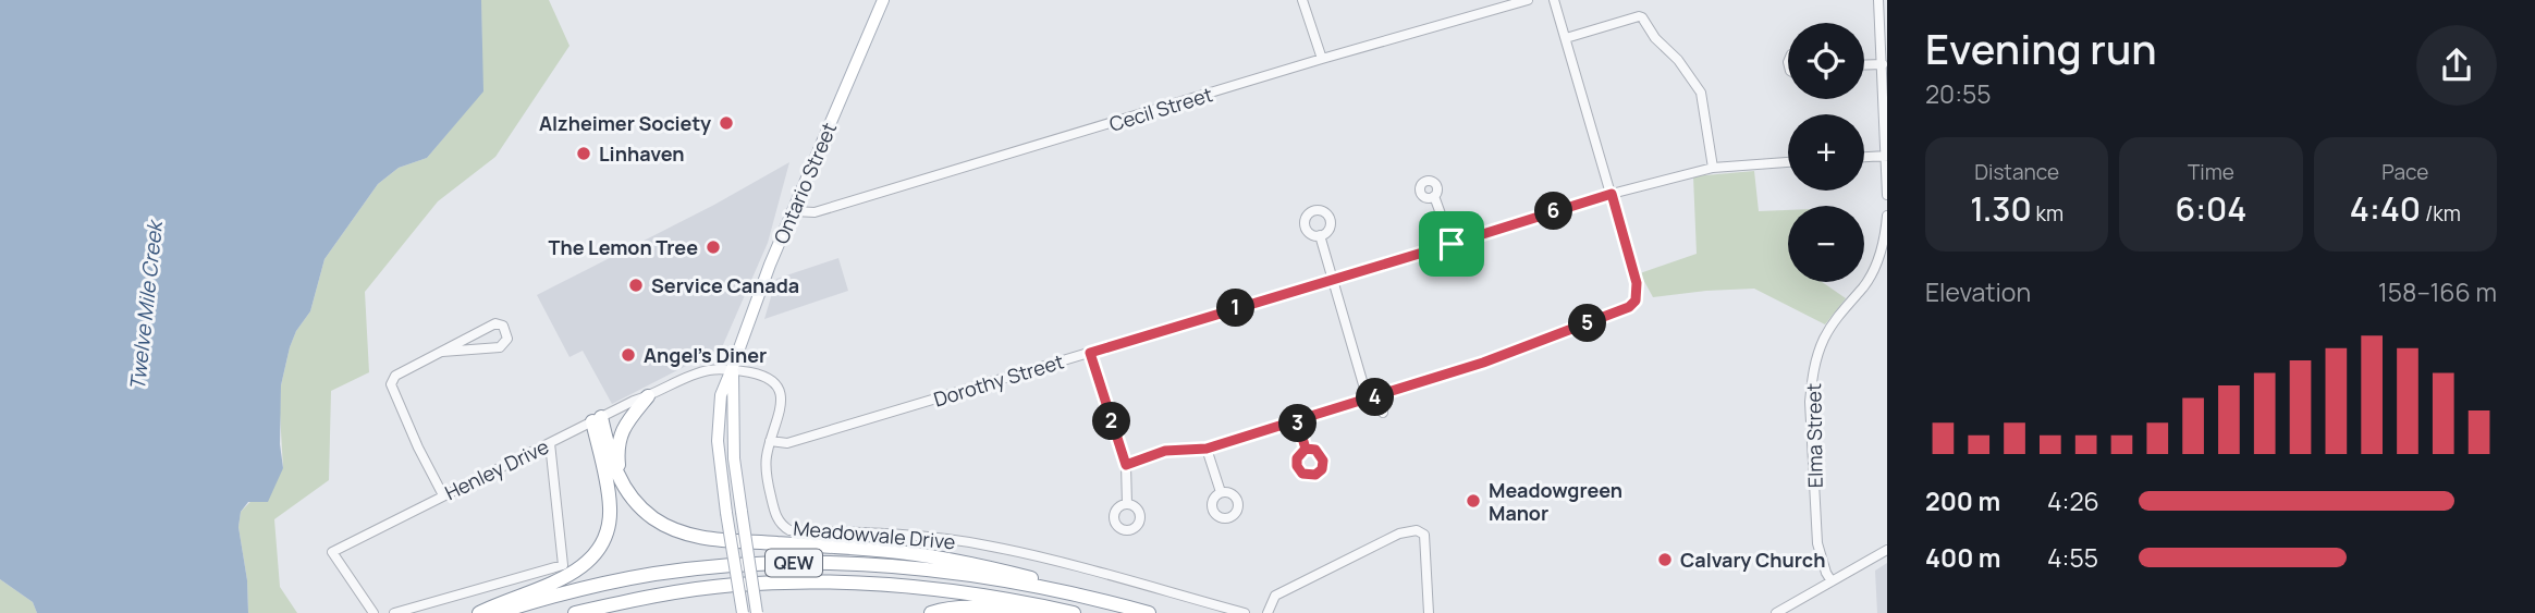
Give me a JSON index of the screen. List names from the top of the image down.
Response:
{
  "streets": {
    "highway": ["QEW"],
    "main road": ["Ontario Street"],
    "street": [
      "Cecil Street",
      "Dorothy Street",
      "Elma Street",
      "Henley Drive",
      "Meadowvale Drive"
    ]
  },
  "crossings": [
    ["Cecil Street", "Ontario Street"],
    ["Ontario Street", "Henley Drive"],
    ["Ontario Street", "Meadowvale Drive"],
    ["Dorothy Street", "Meadowvale Drive"],
    ["Henley Drive", "Meadowvale Drive"]
  ],
  "water": ["Twelve Mile Creek"],
  "places": [
    "Alzheimer Society",
    "Linhaven",
    "The Lemon Tree",
    "Service Canada",
    "Angel's Diner",
    "Meadowgreen Manor",
    "Calvary Church"
  ],
  "page": {
    "heading": ["Evening run", "20:55"],
    "map_buttons": ["+", "−"],
    "stats": [
      ["Distance", "1.30 km"],
      ["Time", "6:04"],
      ["Pace", "4:40 /km"]
    ],
    "pins": [
      "6",
      "1",
      "5",
      "4",
      "2",
      "3"
    ],
    "chart": ["Elevation", "158–166 m"],
    "list": [
      {
        "name": "200 m",
        "note": "4:26"
      },
      {
        "name": "400 m",
        "note": "4:55"
      }
    ]
  }
}
